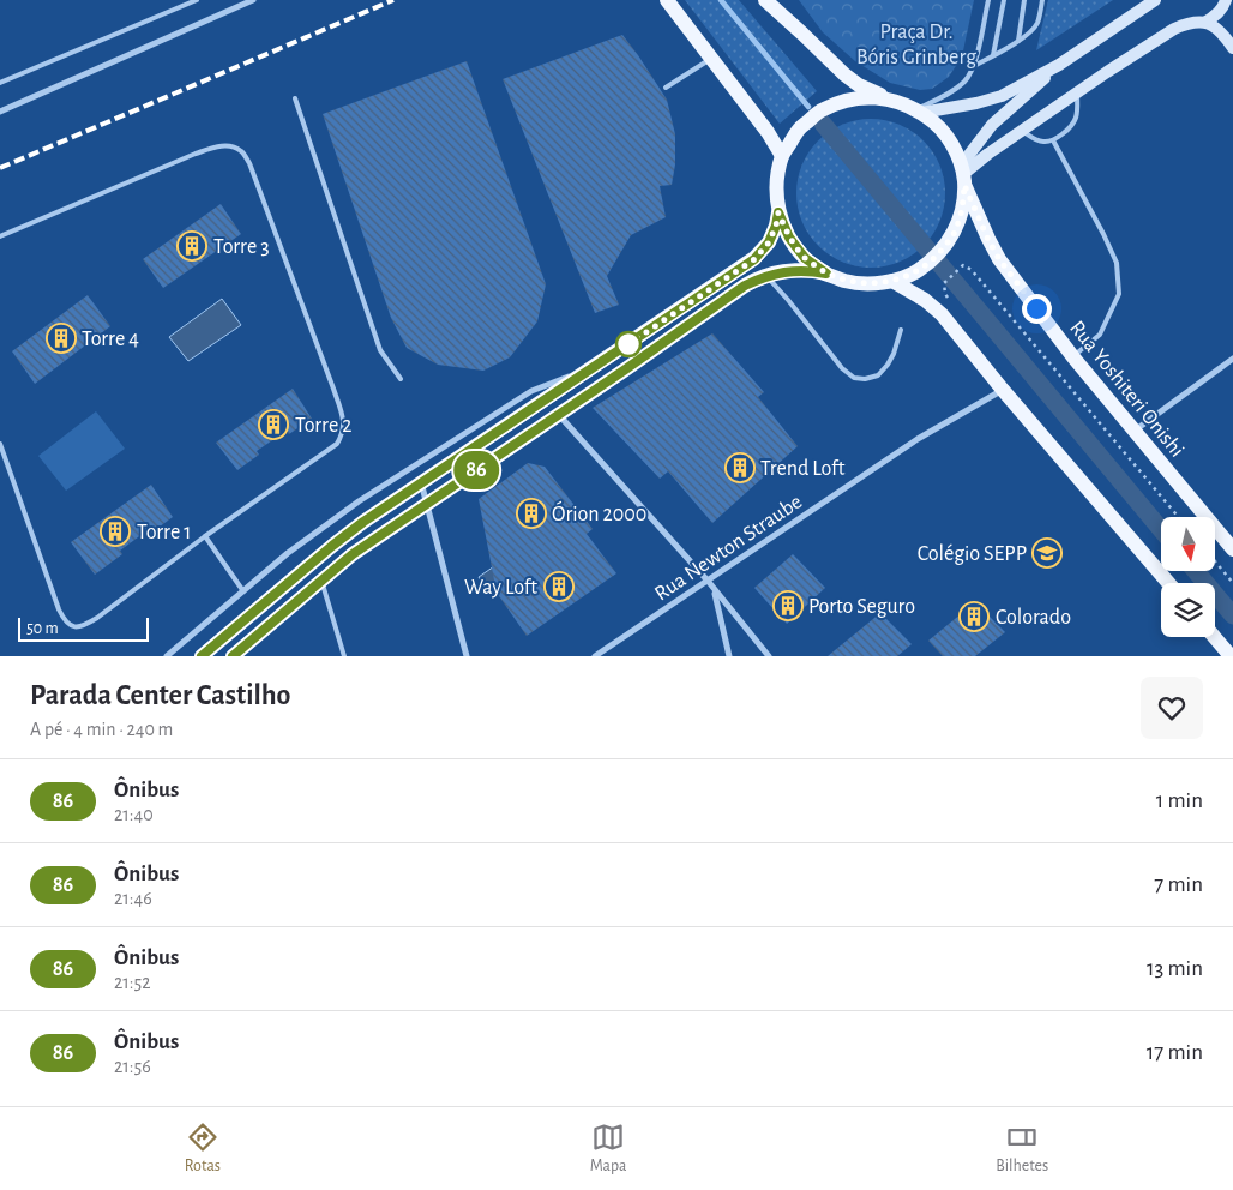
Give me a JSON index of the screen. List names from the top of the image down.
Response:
{
  "streets": {
    "main road": ["Rua Yoshiteri Onishi"],
    "street": ["Rua Newton Straube"]
  },
  "parks": ["Praça Dr. Bóris Grinberg"],
  "places": {
    "building": [
      "Torre 3",
      "Torre 4",
      "Torre 2",
      "Trend Loft",
      "Órion 2000",
      "Torre 1",
      "Way Loft",
      "Porto Seguro",
      "Colorado"
    ],
    "school or university": ["Colégio SEPP"]
  },
  "lines": ["bus line 86"],
  "scale_bar": "50 m",
  "north": "bottom",
  "page": {
    "on_map": "86",
    "scale": "50 m",
    "heading": ["Parada Center Castilho", "A pé · 4 min · 240 m"],
    "list": [
      {
        "mark": "86",
        "name": "Ônibus",
        "note": "21:40",
        "value": "1 min"
      },
      {
        "mark": "86",
        "name": "Ônibus",
        "note": "21:46",
        "value": "7 min"
      },
      {
        "mark": "86",
        "name": "Ônibus",
        "note": "21:52",
        "value": "13 min"
      },
      {
        "mark": "86",
        "name": "Ônibus",
        "note": "21:56",
        "value": "17 min"
      }
    ],
    "tabs": ["Rotas", "Mapa", "Bilhetes"]
  }
}
